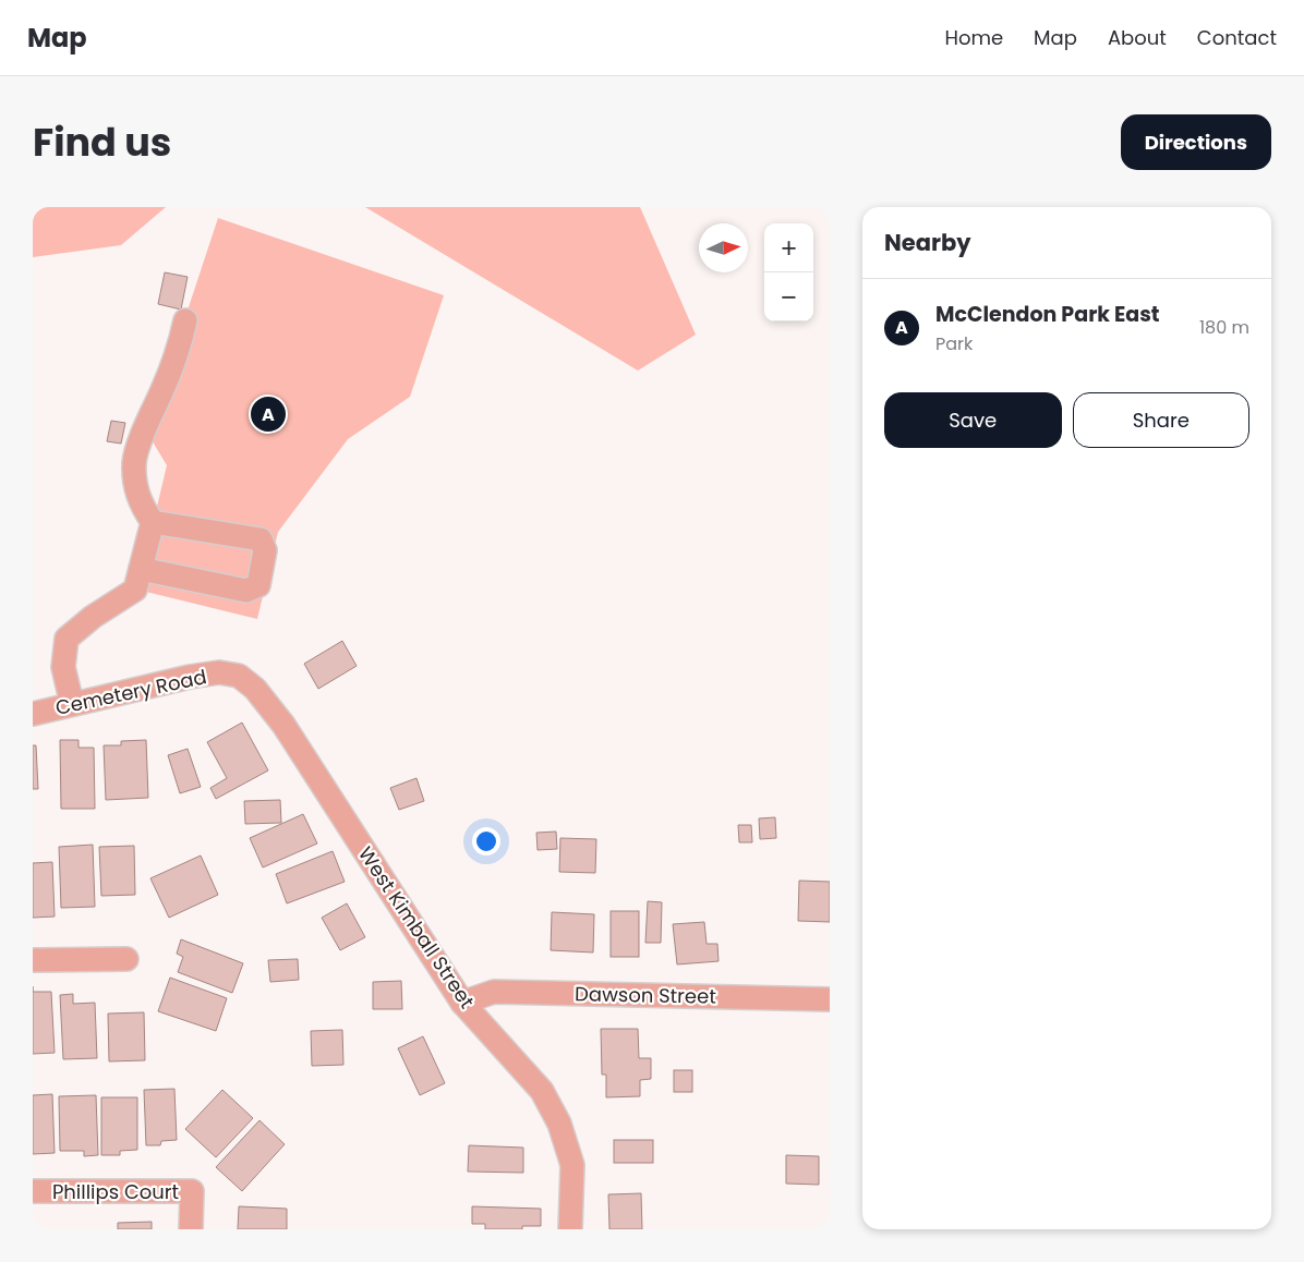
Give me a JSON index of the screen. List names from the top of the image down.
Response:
{
  "streets": {
    "street": [
      "Cemetery Road",
      "West Kimball Street",
      "Dawson Street",
      "Phillips Court"
    ]
  },
  "crossings": [
    ["Cemetery Road", "West Kimball Street"],
    ["West Kimball Street", "Dawson Street"]
  ],
  "north": "right",
  "page": {
    "header": "Map",
    "nav": [
      "Home",
      "Map",
      "About",
      "Contact"
    ],
    "title": "Find us",
    "buttons": [
      "Directions",
      ["Save", "Share"]
    ],
    "heading": "Nearby",
    "map_buttons": ["+", "−"],
    "list": [
      {
        "mark": "A",
        "name": "McClendon Park East",
        "note": "Park",
        "value": "180 m"
      }
    ],
    "pins": "A"
  }
}
